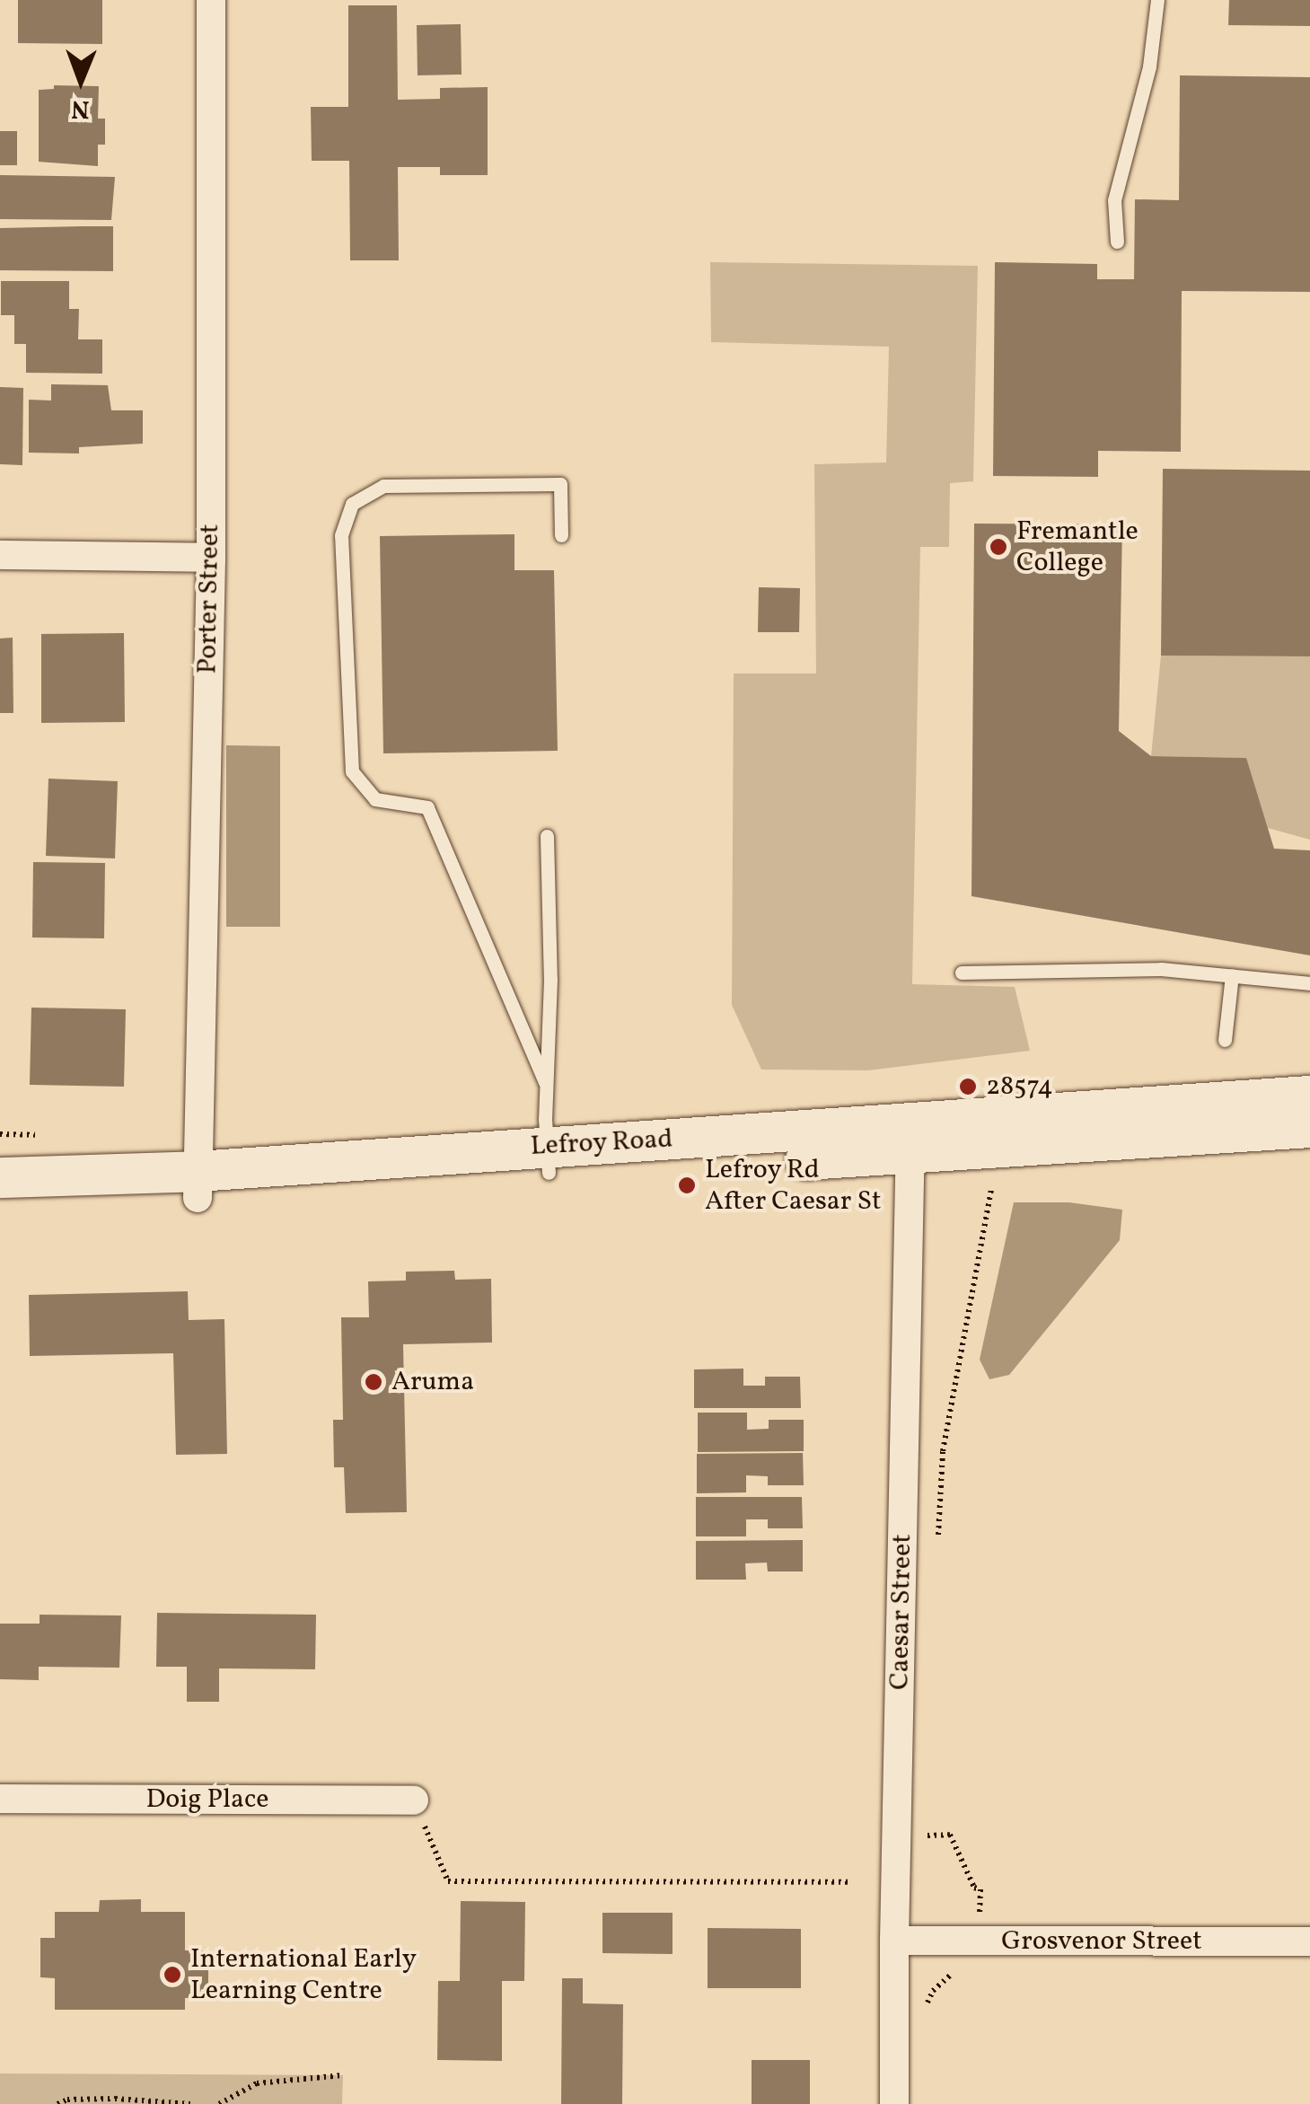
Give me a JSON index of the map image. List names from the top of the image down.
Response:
{
  "streets": {
    "street": [
      "Porter Street",
      "Lefroy Road",
      "Caesar Street",
      "Doig Place",
      "Grosvenor Street"
    ]
  },
  "crossings": [
    ["Porter Street", "Lefroy Road"],
    ["Lefroy Road", "Caesar Street"],
    ["Caesar Street", "Grosvenor Street"]
  ],
  "places": [
    "Fremantle College",
    "28574",
    "Lefroy Rd After Caesar St",
    "Aruma",
    "International Early Learning Centre"
  ],
  "north": "bottom"
}
